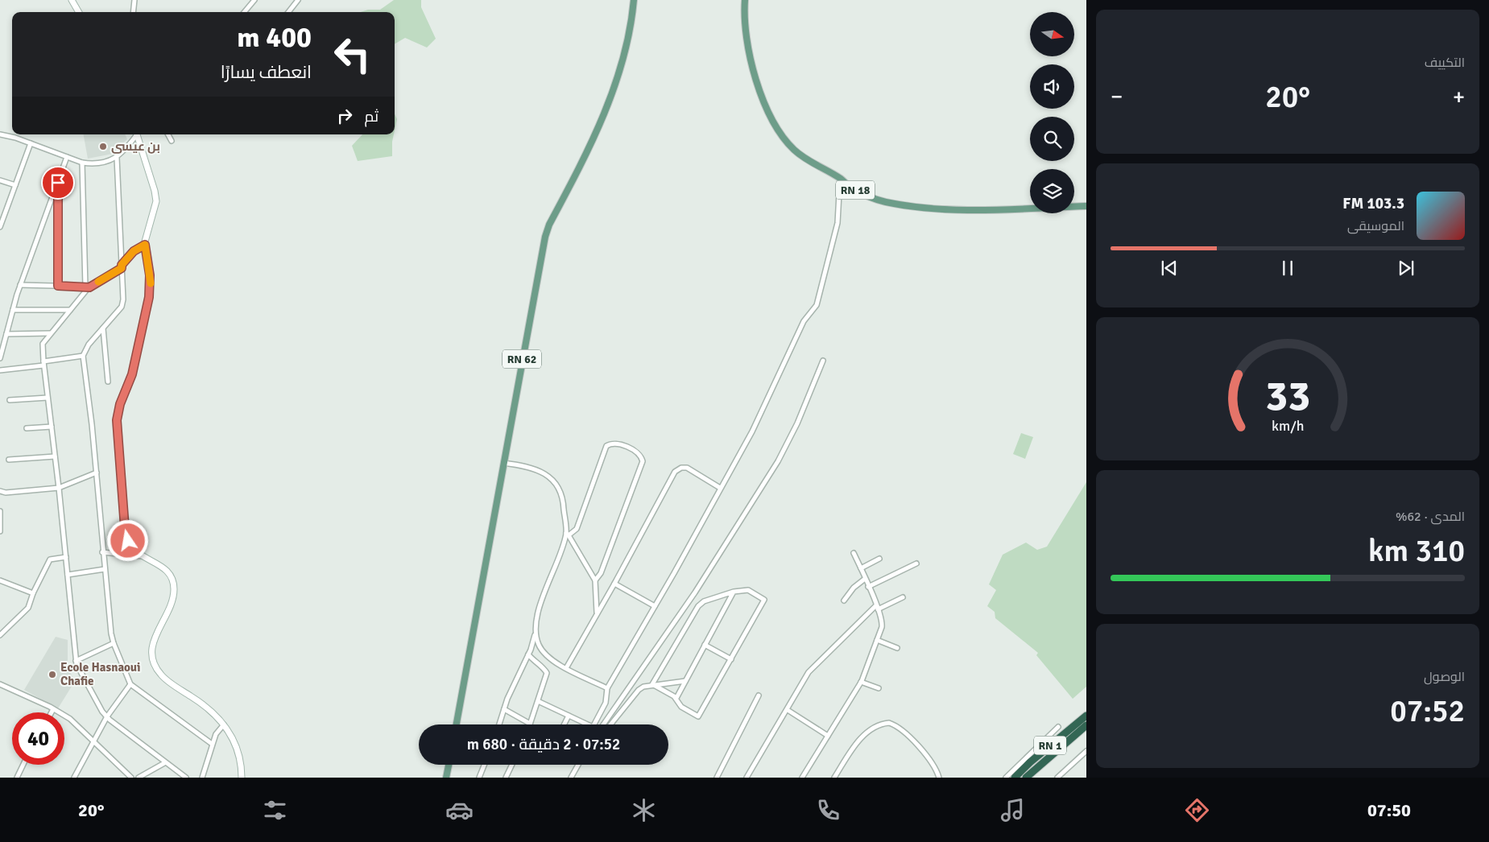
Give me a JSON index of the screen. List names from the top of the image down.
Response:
{
  "streets": {
    "highway": ["RN 1"],
    "main road": ["RN 18", "RN 62"]
  },
  "places": ["بن عيسى", "Ecole Hasnaoui Chafie"],
  "north": "right",
  "page": {
    "tile": [
      "التكييف",
      ["المدى · 62%", "310 km"],
      ["الوصول", "07:52"]
    ],
    "turn": ["400 m", "انعطف يسارًا"],
    "heat": ["−", "20°", "+"],
    "then": "ثم",
    "song": ["103.3 FM", "الموسيقى"],
    "limit": "40",
    "trip": "07:52 · 2 دقيقة · 680 m",
    "tabs": ["07:50", "20°"],
    "gauge": ["33", "km/h"]
  }
}
